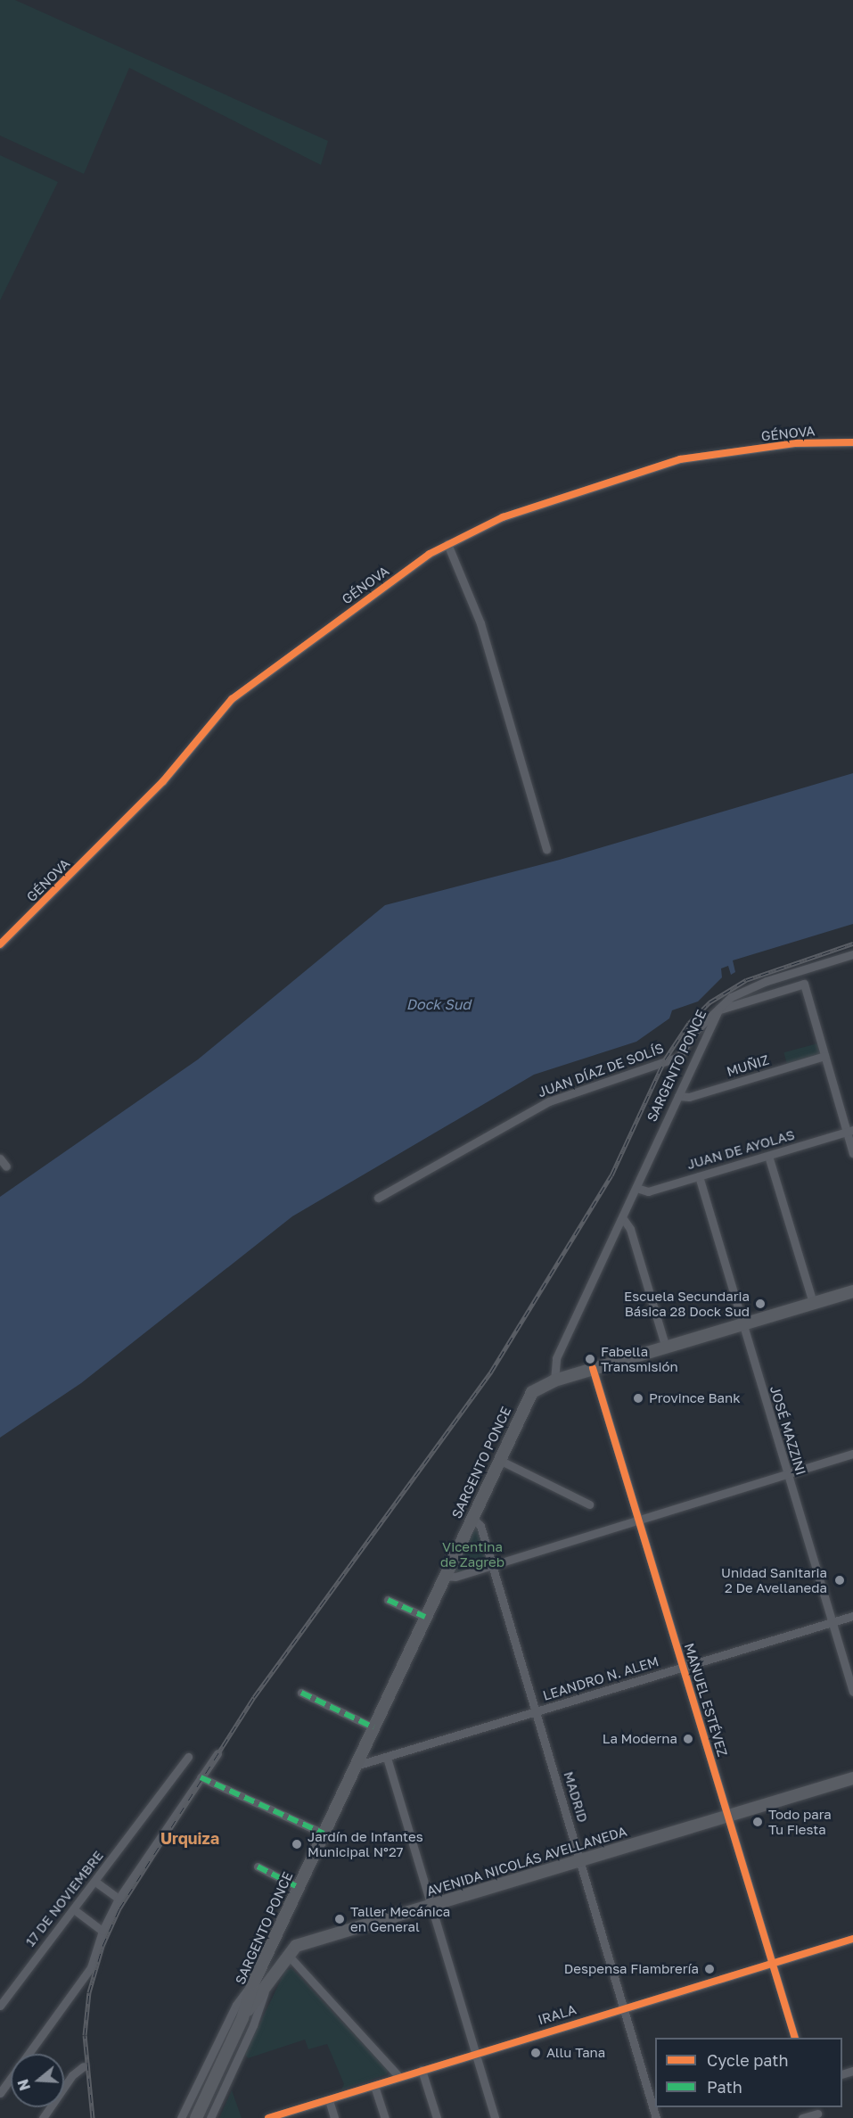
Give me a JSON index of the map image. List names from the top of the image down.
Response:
{
  "streets": {
    "main road": ["SARGENTO PONCE", "AVENIDA NICOLÁS AVELLANEDA"],
    "street": [
      "GÉNOVA",
      "MUÑIZ",
      "JUAN DÍAZ DE SOLÍS",
      "JUAN DE AYOLAS",
      "JOSÉ MAZZINI",
      "LEANDRO N. ALEM",
      "MANUEL ESTÉVEZ",
      "MADRID",
      "17 DE NOVIEMBRE",
      "IRALA"
    ]
  },
  "crossings": [
    ["SARGENTO PONCE", "MUÑIZ"],
    ["SARGENTO PONCE", "JUAN DÍAZ DE SOLÍS"],
    ["SARGENTO PONCE", "JUAN DE AYOLAS"],
    ["SARGENTO PONCE", "LEANDRO N. ALEM"],
    ["SARGENTO PONCE", "MADRID"],
    ["JUAN DE AYOLAS", "JOSÉ MAZZINI"],
    ["JOSÉ MAZZINI", "LEANDRO N. ALEM"],
    ["LEANDRO N. ALEM", "MANUEL ESTÉVEZ"],
    ["LEANDRO N. ALEM", "MADRID"],
    ["MANUEL ESTÉVEZ", "AVENIDA NICOLÁS AVELLANEDA"],
    ["MANUEL ESTÉVEZ", "IRALA"],
    ["MADRID", "AVENIDA NICOLÁS AVELLANEDA"],
    ["MADRID", "IRALA"]
  ],
  "districts": ["Urquiza"],
  "water": ["Dock Sud"],
  "parks": ["Vicentina de Zagreb"],
  "places": [
    "Escuela Secundaria Básica 28 Dock Sud",
    "Fabella Transmisión",
    "Province Bank",
    "Unidad Sanitaria 2 De Avellaneda",
    "La Moderna",
    "Todo para Tu Fiesta",
    "Jardín de Infantes Municipal N°27",
    "Taller Mecánica en General",
    "Despensa Fiambrería",
    "Allu Tana"
  ],
  "legend": ["Cycle path", "Path"],
  "north": "left"
}
